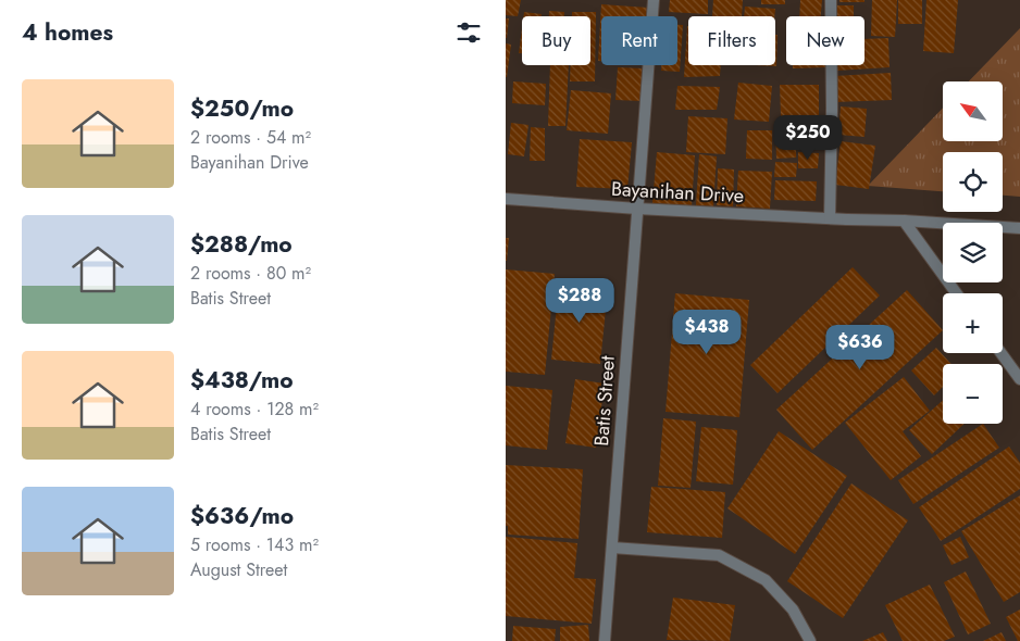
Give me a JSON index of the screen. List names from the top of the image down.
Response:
{
  "streets": {
    "street": ["Bayanihan Drive", "Batis Street"]
  },
  "crossings": [
    ["Bayanihan Drive", "Batis Street"]
  ],
  "north": "top left",
  "page": {
    "heading": "4 homes",
    "chip": [
      "Buy",
      "Rent",
      "Filters",
      "New"
    ],
    "list": [
      {
        "name": "$250/mo",
        "note": "2 rooms · 54 m² · Bayanihan Drive"
      },
      {
        "name": "$288/mo",
        "note": "2 rooms · 80 m² · Batis Street"
      },
      {
        "name": "$438/mo",
        "note": "4 rooms · 128 m² · Batis Street"
      },
      {
        "name": "$636/mo",
        "note": "5 rooms · 143 m² · August Street"
      }
    ],
    "map_buttons": ["+", "−"],
    "price": [
      "$250",
      "$288",
      "$438",
      "$636"
    ]
  }
}
